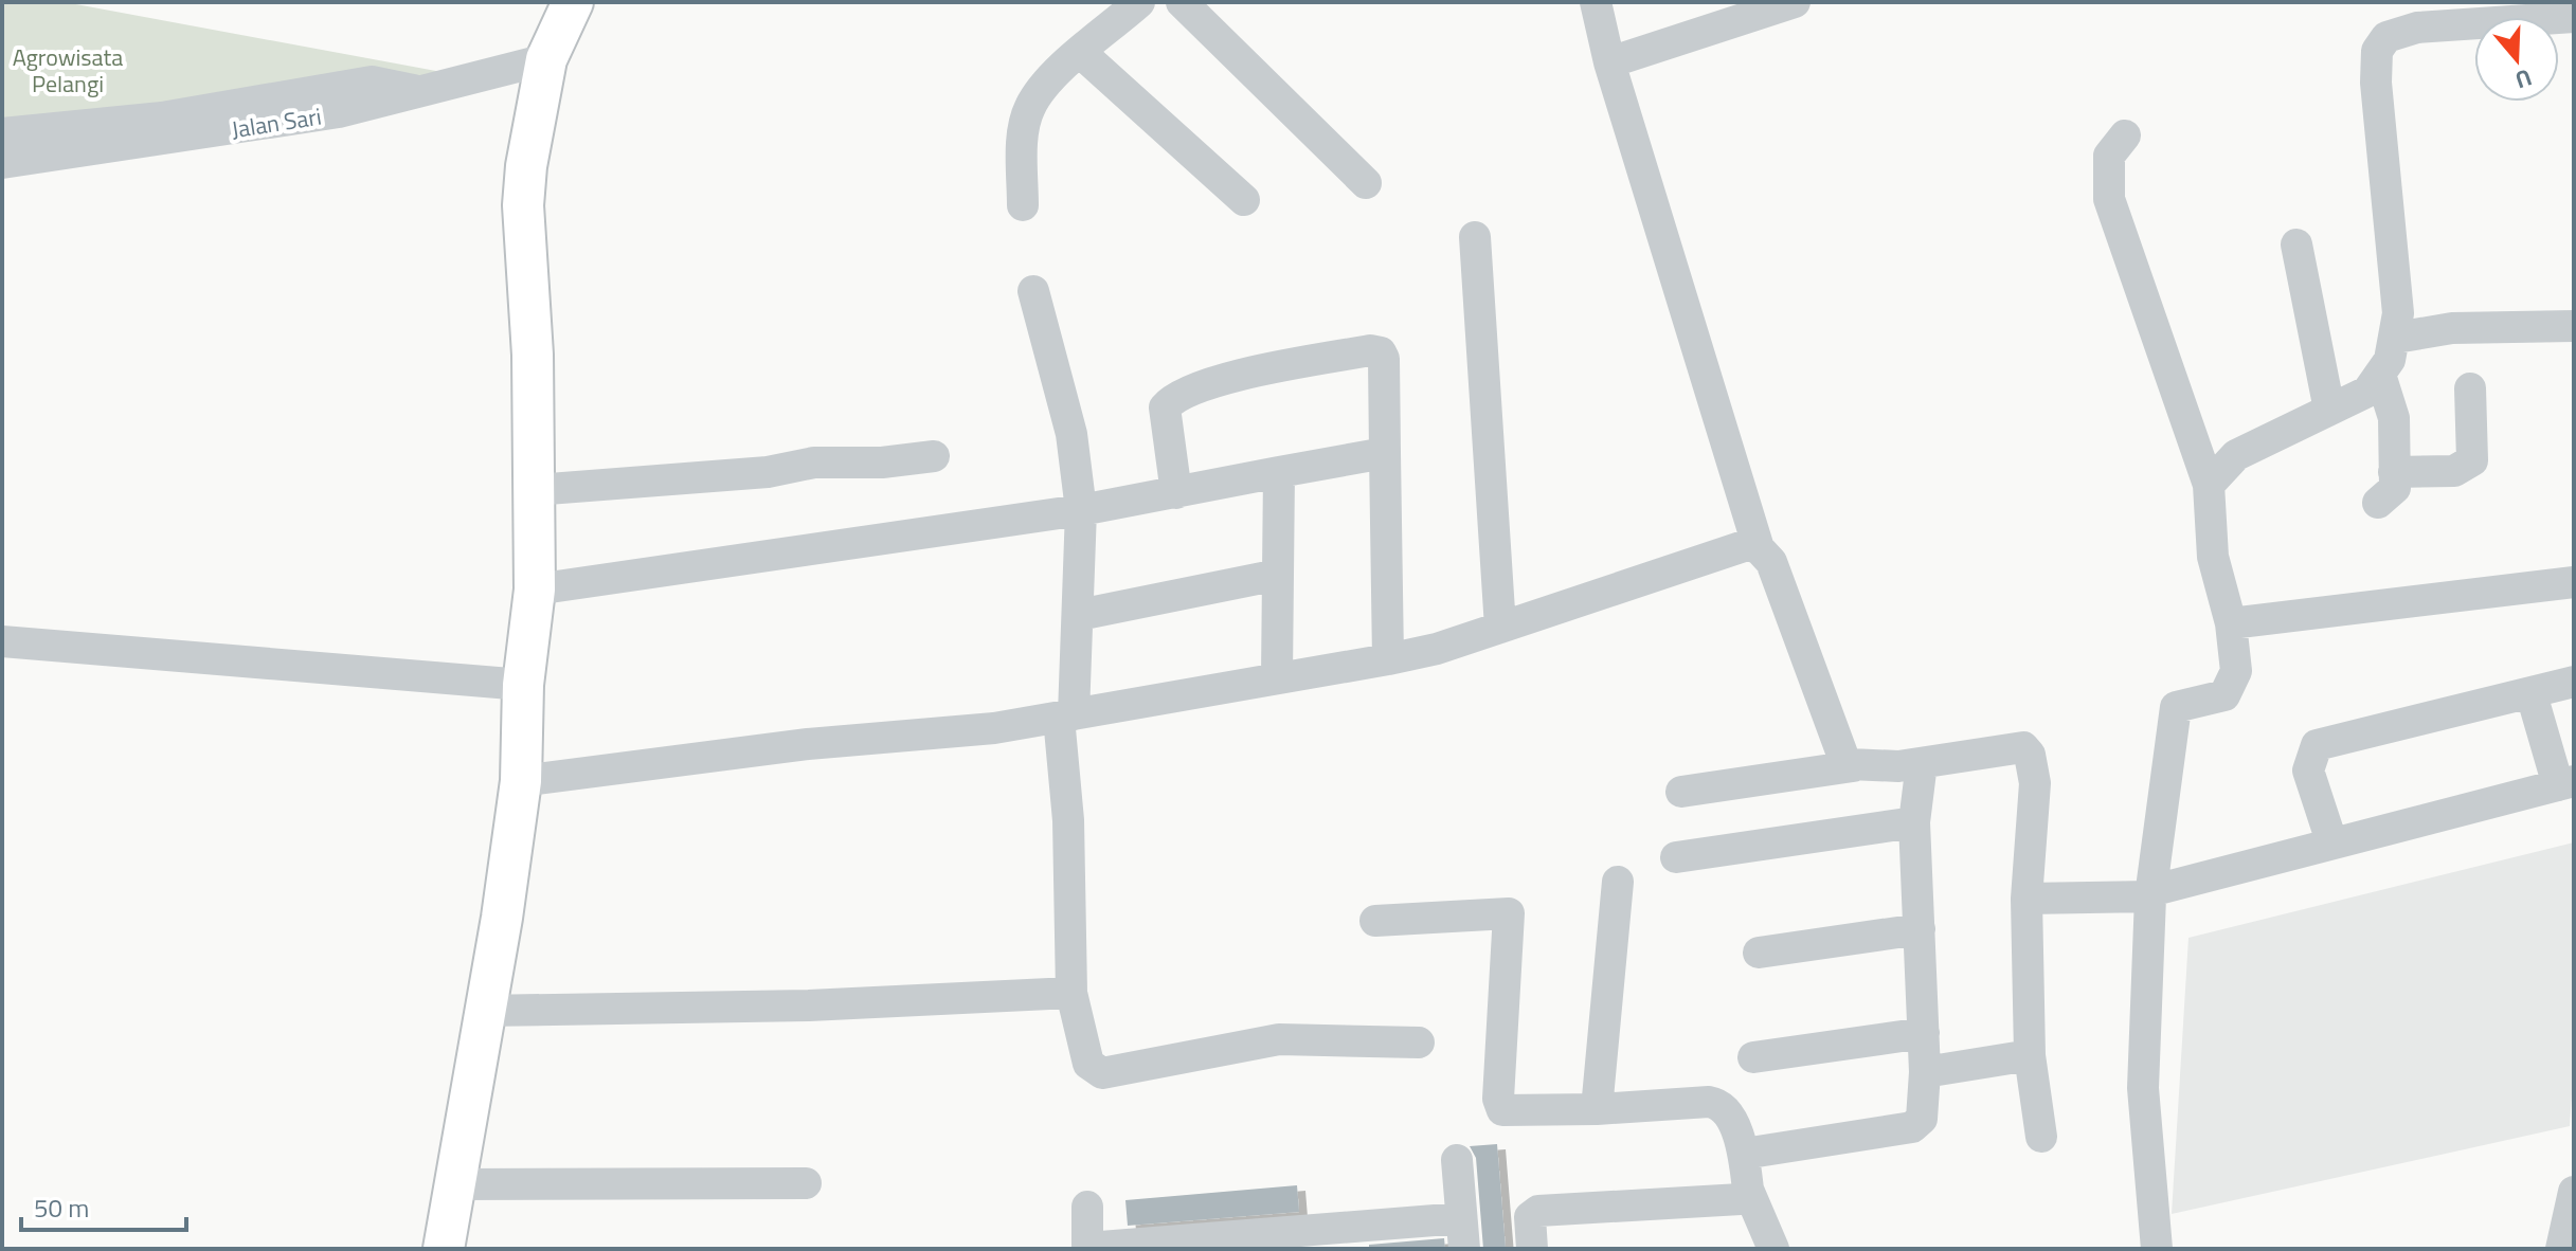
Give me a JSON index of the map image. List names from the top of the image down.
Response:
{
  "streets": {
    "street": ["Jalan Sari"]
  },
  "parks": ["Agrowisata Pelangi"],
  "scale_bar": "50 m",
  "north": "bottom"
}
